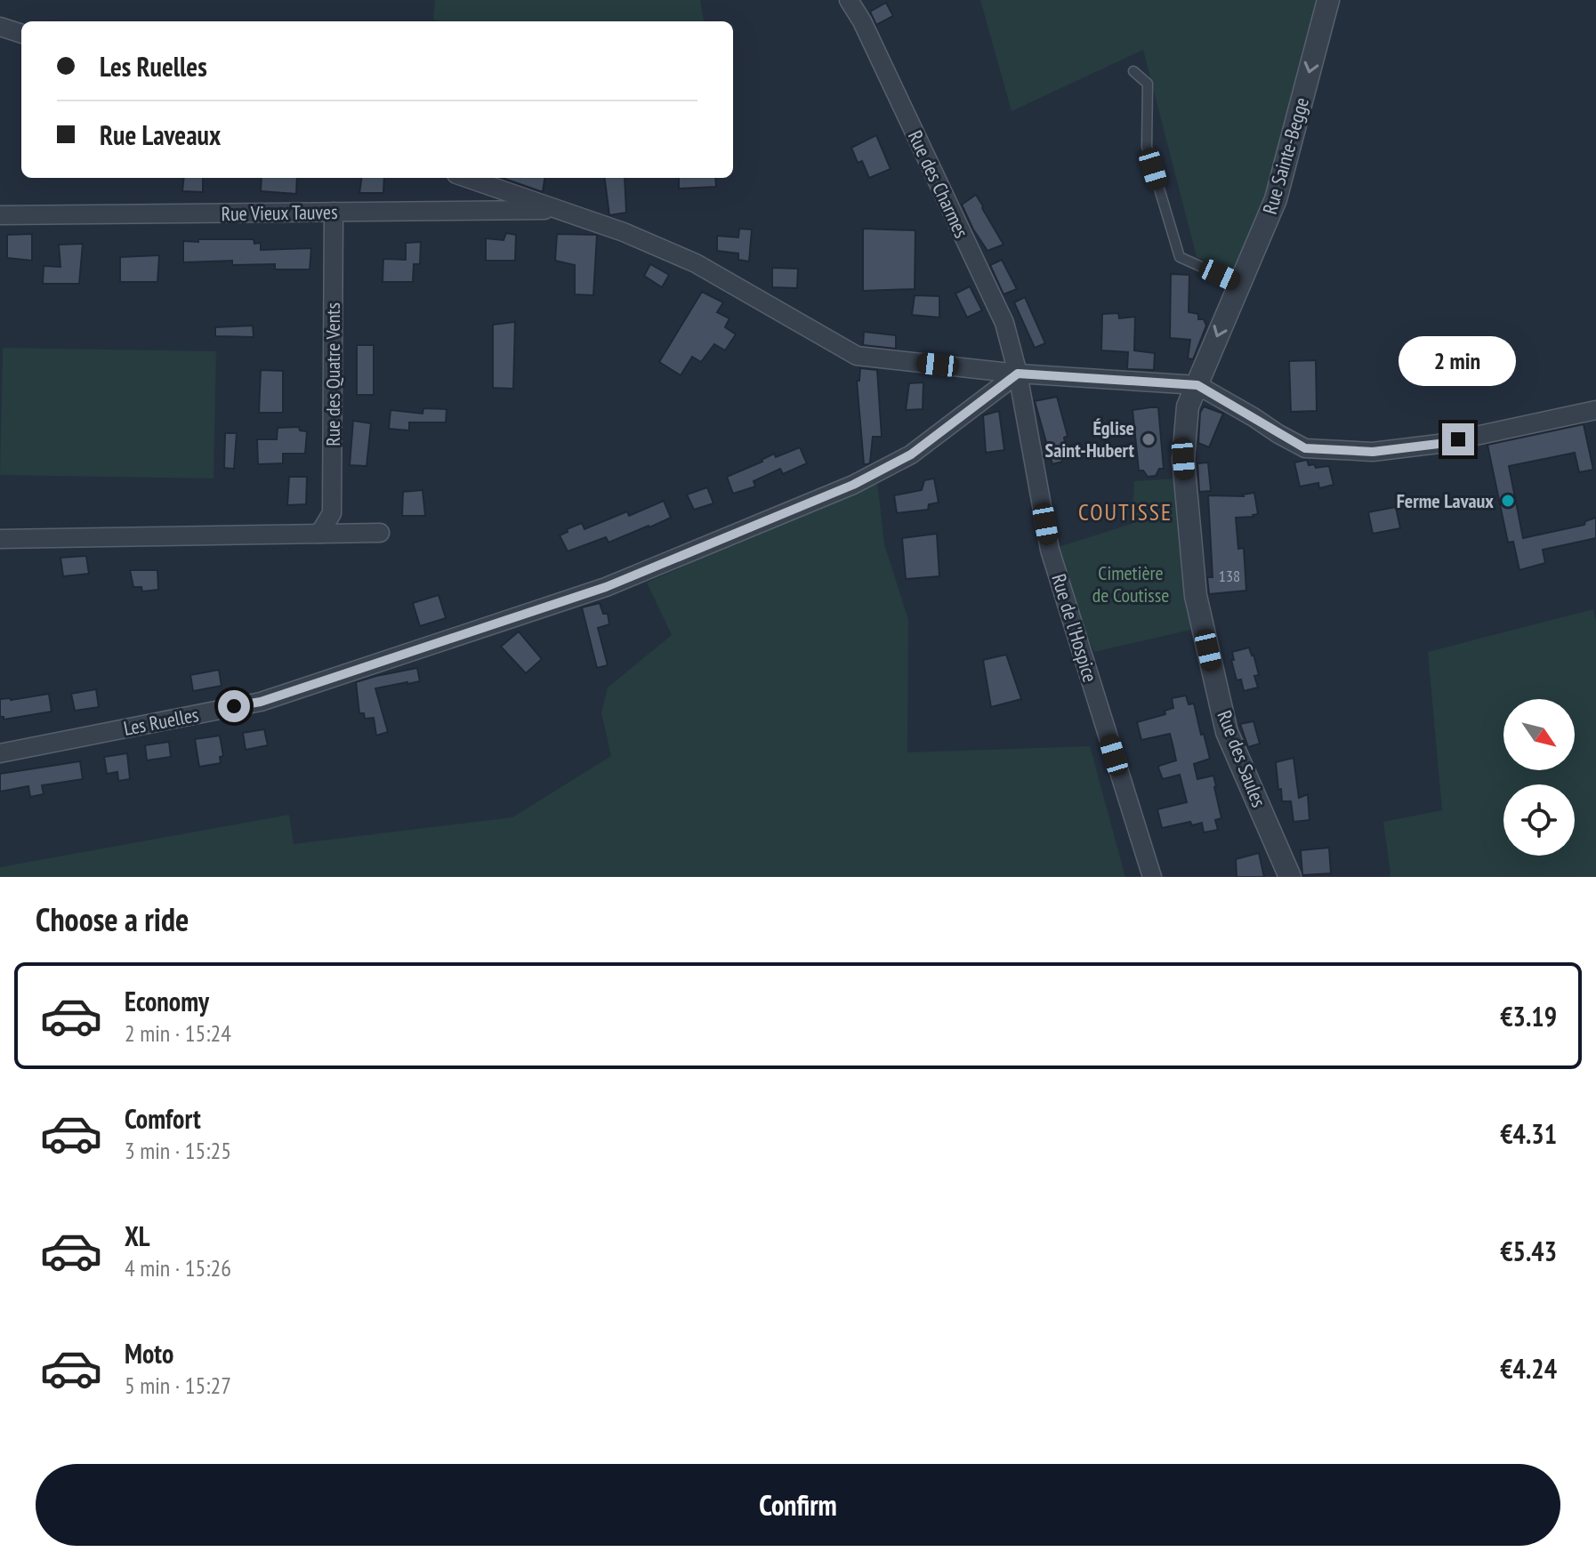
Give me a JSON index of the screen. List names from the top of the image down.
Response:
{
  "streets": {
    "street": [
      "Rue Sainte-Begge",
      "Rue des Charmes",
      "Rue Vieux Tauves",
      "Rue des Quatre Vents",
      "Rue de l'Hospice",
      "Les Ruelles",
      "Rue des Saules"
    ]
  },
  "crossings": [
    ["Rue Sainte-Begge", "Rue Vieux Tauves"],
    ["Rue Sainte-Begge", "Rue des Saules"],
    ["Rue des Charmes", "Rue Vieux Tauves"],
    ["Rue des Charmes", "Rue de l'Hospice"],
    ["Rue des Charmes", "Les Ruelles"],
    ["Rue Vieux Tauves", "Rue des Quatre Vents"],
    ["Rue Vieux Tauves", "Rue de l'Hospice"],
    ["Rue Vieux Tauves", "Les Ruelles"],
    ["Rue Vieux Tauves", "Rue des Saules"],
    ["Rue de l'Hospice", "Les Ruelles"]
  ],
  "one_way": ["Rue Sainte-Begge"],
  "districts": ["COUTISSE"],
  "parks": ["Cimetière de Coutisse"],
  "places": ["Église Saint-Hubert", "Ferme Lavaux"],
  "house_numbers": ["138"],
  "north": "bottom right",
  "page": {
    "banner": ["Les Ruelles", "Rue Laveaux"],
    "bubble": "2 min",
    "heading": "Choose a ride",
    "list": [
      {
        "name": "Economy",
        "note": "2 min · 15:24",
        "value": "€3.19"
      },
      {
        "name": "Comfort",
        "note": "3 min · 15:25",
        "value": "€4.31"
      },
      {
        "name": "XL",
        "note": "4 min · 15:26",
        "value": "€5.43"
      },
      {
        "name": "Moto",
        "note": "5 min · 15:27",
        "value": "€4.24"
      }
    ],
    "buttons": "Confirm"
  }
}
